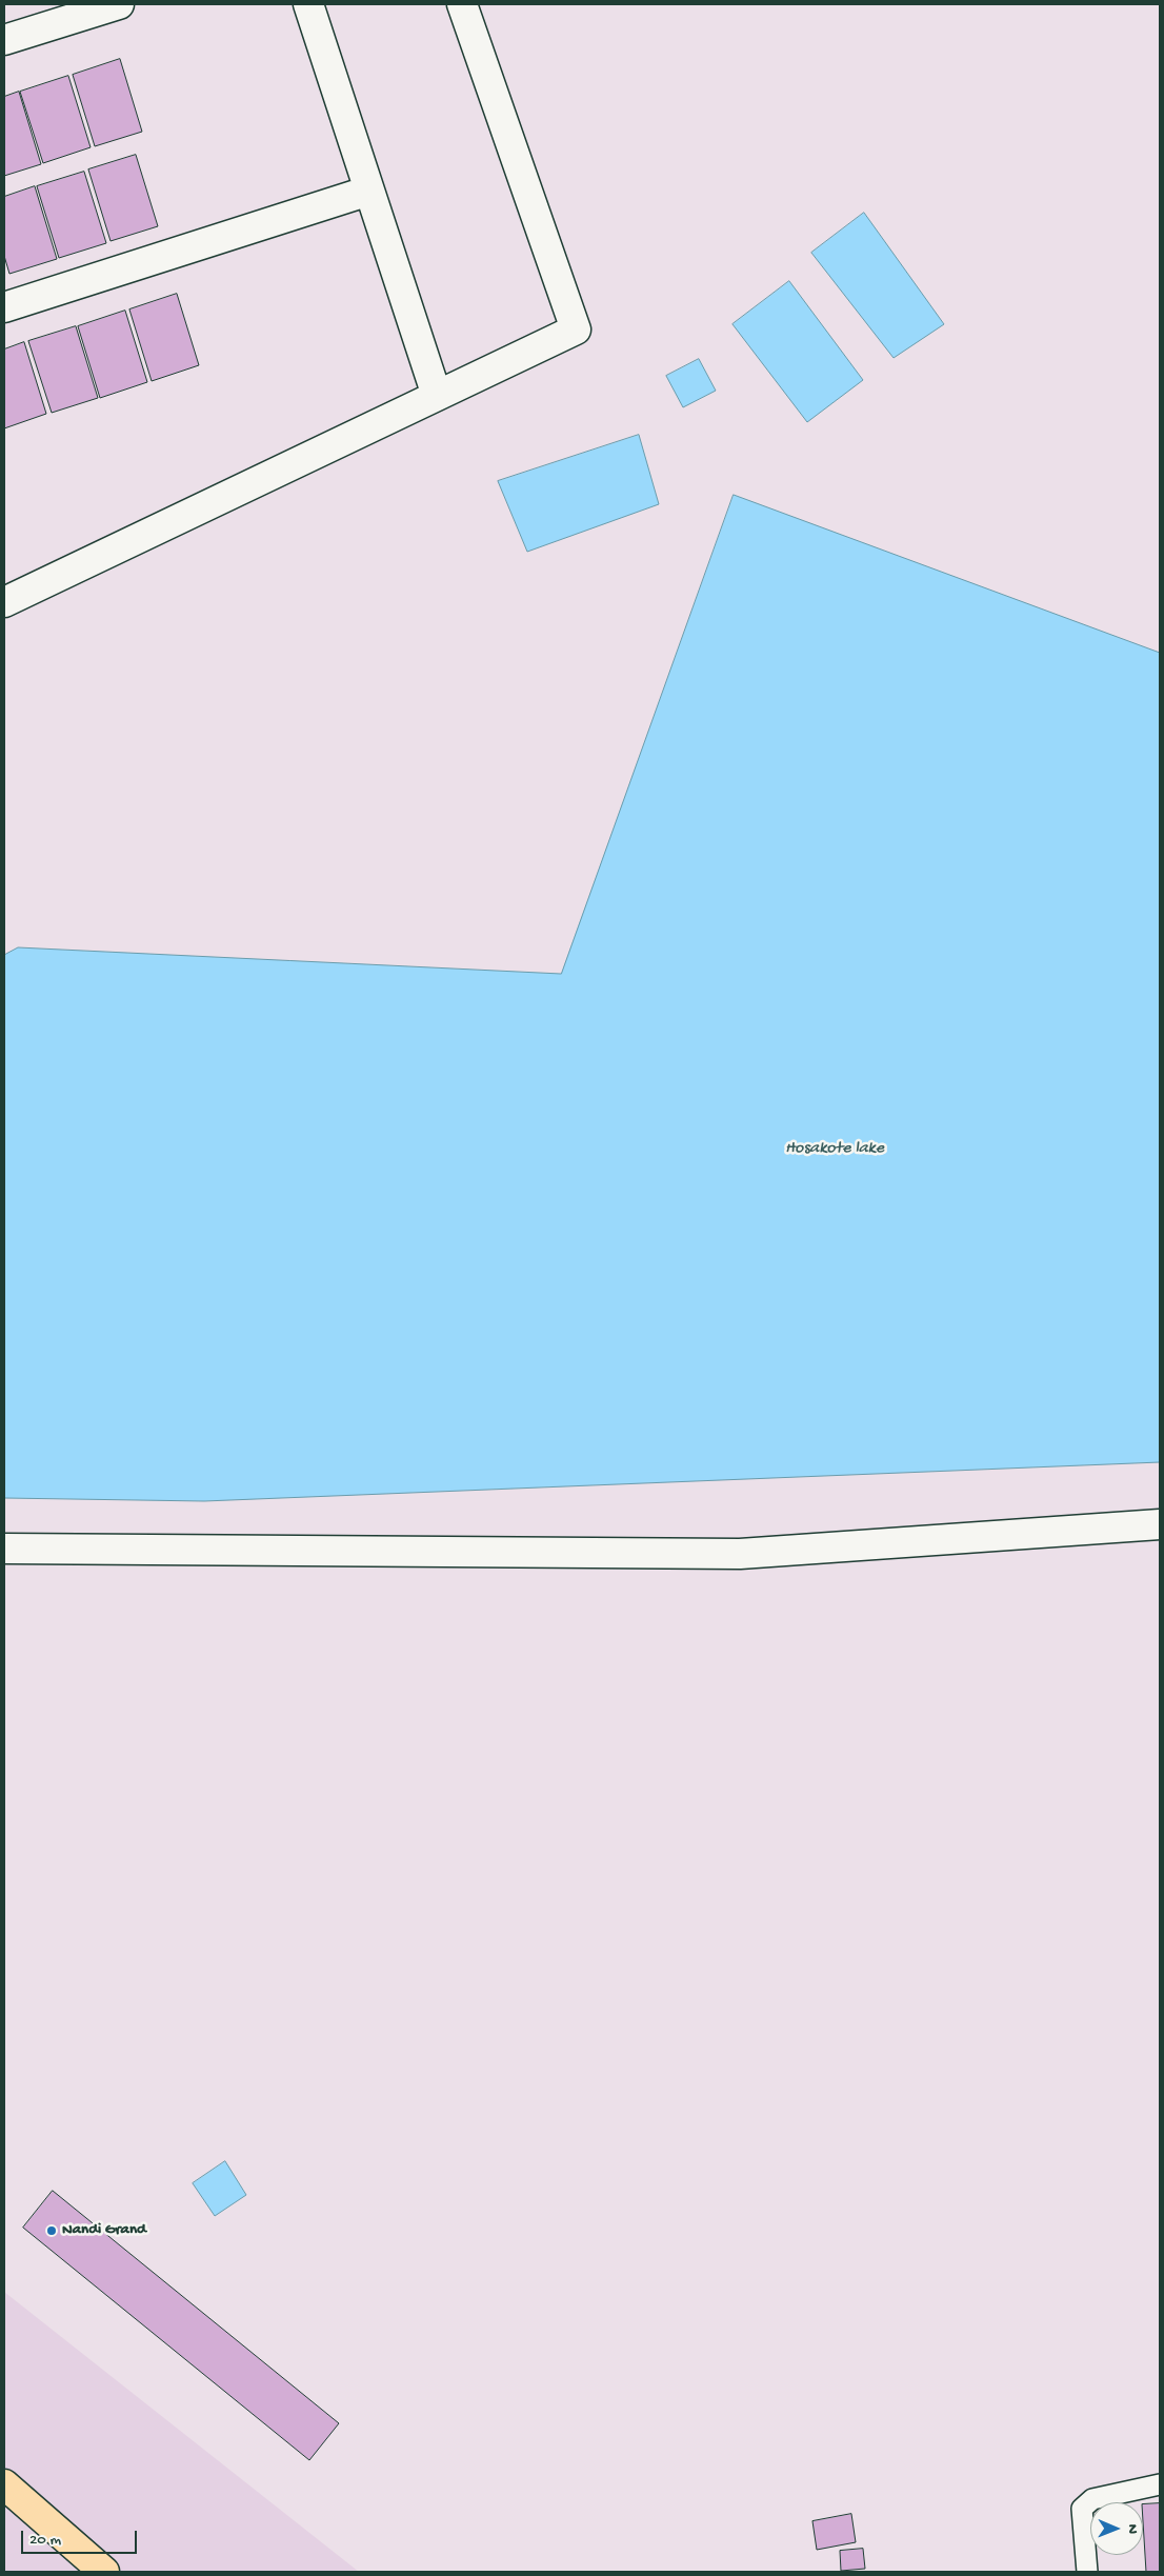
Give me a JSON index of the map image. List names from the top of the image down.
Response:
{
  "water": ["Hosakote lake"],
  "places": ["Nandi Grand"],
  "scale_bar": "20 m",
  "north": "right"
}
